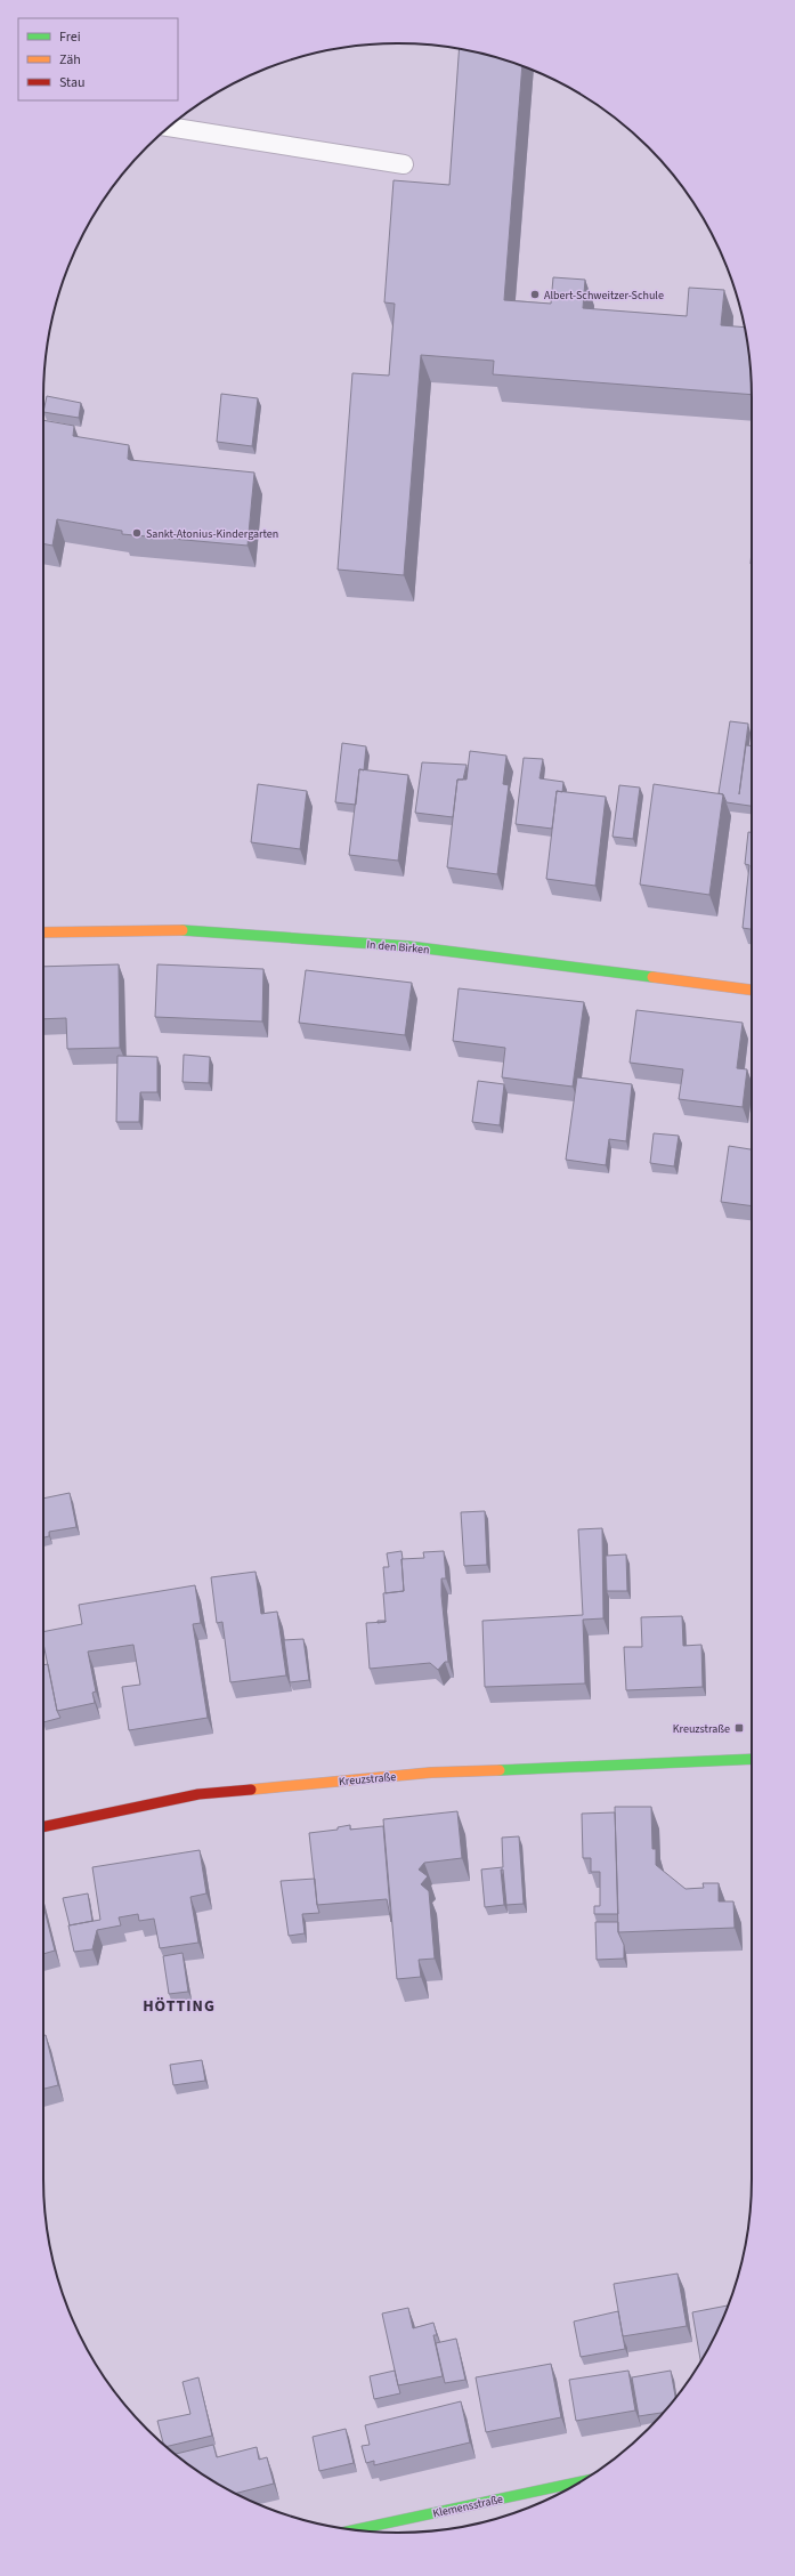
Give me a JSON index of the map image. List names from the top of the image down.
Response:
{
  "streets": {
    "street": ["In den Birken", "Kreuzstraße", "Klemensstraße"]
  },
  "districts": ["HÖTTING"],
  "places": {
    "other": ["Albert-Schweitzer-Schule", "Sankt-Atonius-Kindergarten"],
    "transit": ["Kreuzstraße"]
  },
  "legend": ["Frei", "Zäh", "Stau"]
}
